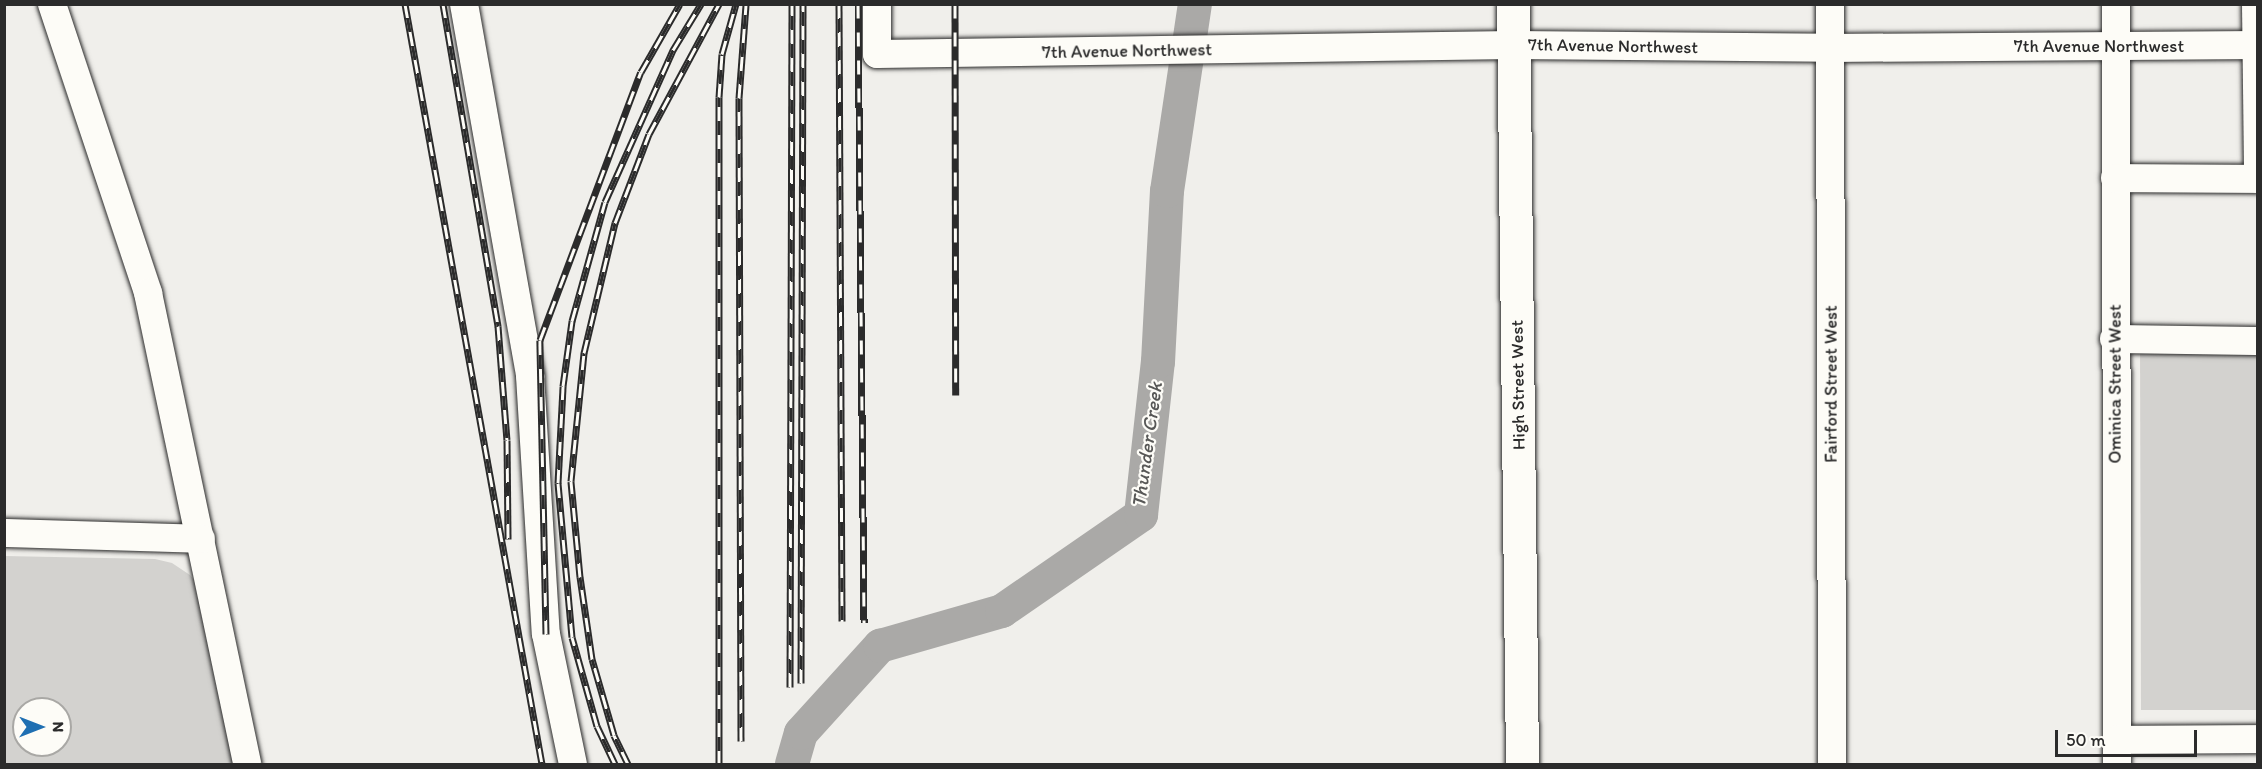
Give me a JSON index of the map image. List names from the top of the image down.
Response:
{
  "streets": {
    "main road": ["High Street West"],
    "street": ["7th Avenue Northwest", "Fairford Street West", "Ominica Street West"]
  },
  "crossings": [
    ["7th Avenue Northwest", "Fairford Street West"],
    ["7th Avenue Northwest", "Ominica Street West"],
    ["7th Avenue Northwest", "High Street West"]
  ],
  "water": ["Thunder Creek"],
  "scale_bar": "50 m",
  "north": "right"
}
